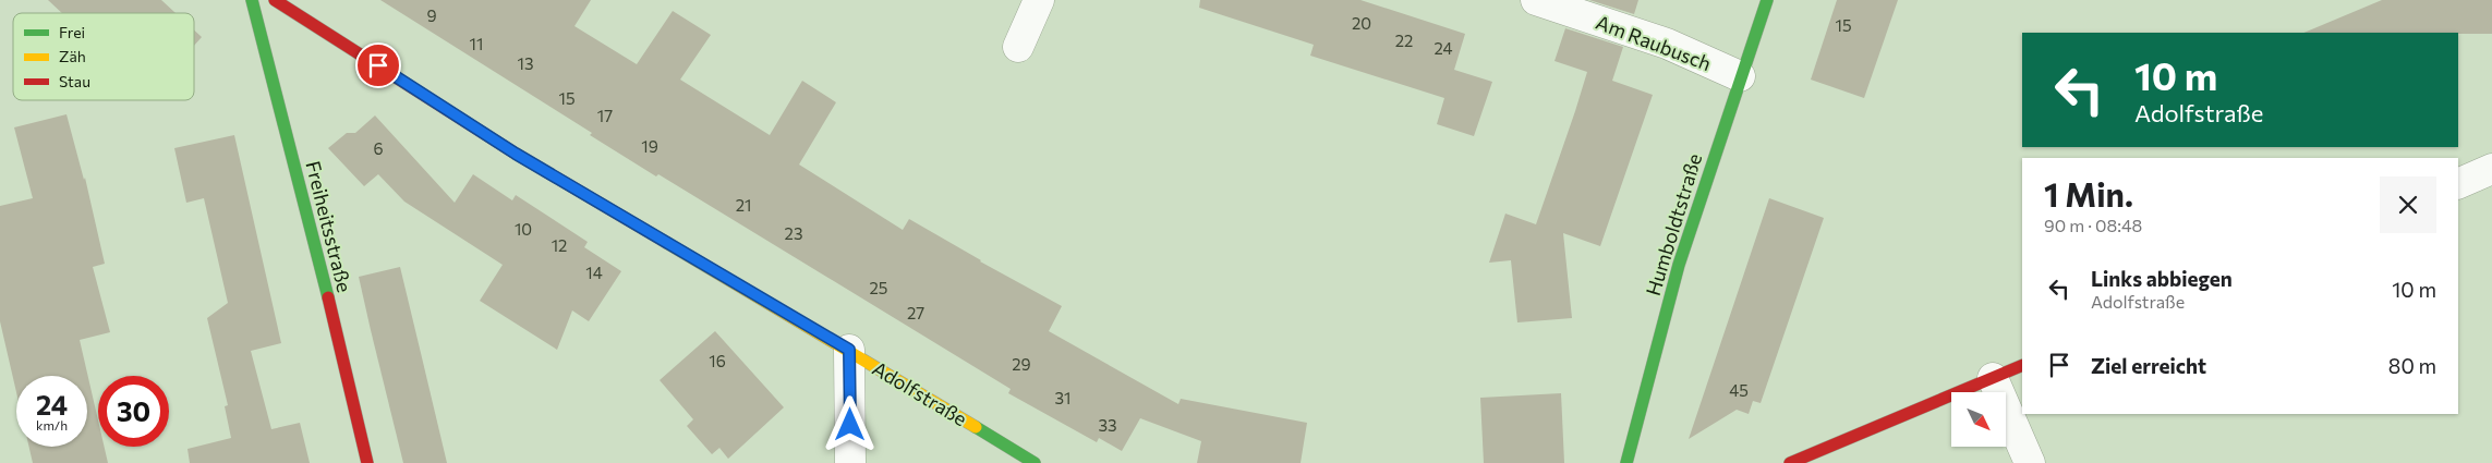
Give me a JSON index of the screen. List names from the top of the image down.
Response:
{
  "streets": {
    "street": [
      "Am Raubusch",
      "Humboldtstraße",
      "Freiheitsstraße",
      "Adolfstraße"
    ]
  },
  "crossings": [
    ["Am Raubusch", "Humboldtstraße"]
  ],
  "house_numbers": [
    "9",
    "20",
    "15",
    "22",
    "11",
    "24",
    "13",
    "15",
    "17",
    "19",
    "6",
    "21",
    "10",
    "23",
    "12",
    "14",
    "25",
    "27",
    "16",
    "29",
    "45",
    "31",
    "33"
  ],
  "legend": ["Frei", "Zäh", "Stau"],
  "north": "bottom right",
  "page": {
    "turn": ["10 m", "Adolfstraße"],
    "heading": ["1 Min.", "90 m · 08:48"],
    "list": [
      {
        "name": "Links abbiegen",
        "note": "Adolfstraße",
        "value": "10 m"
      },
      {
        "name": "Ziel erreicht",
        "value": "80 m"
      }
    ],
    "speed": "24 km/h",
    "limit": "30"
  }
}
